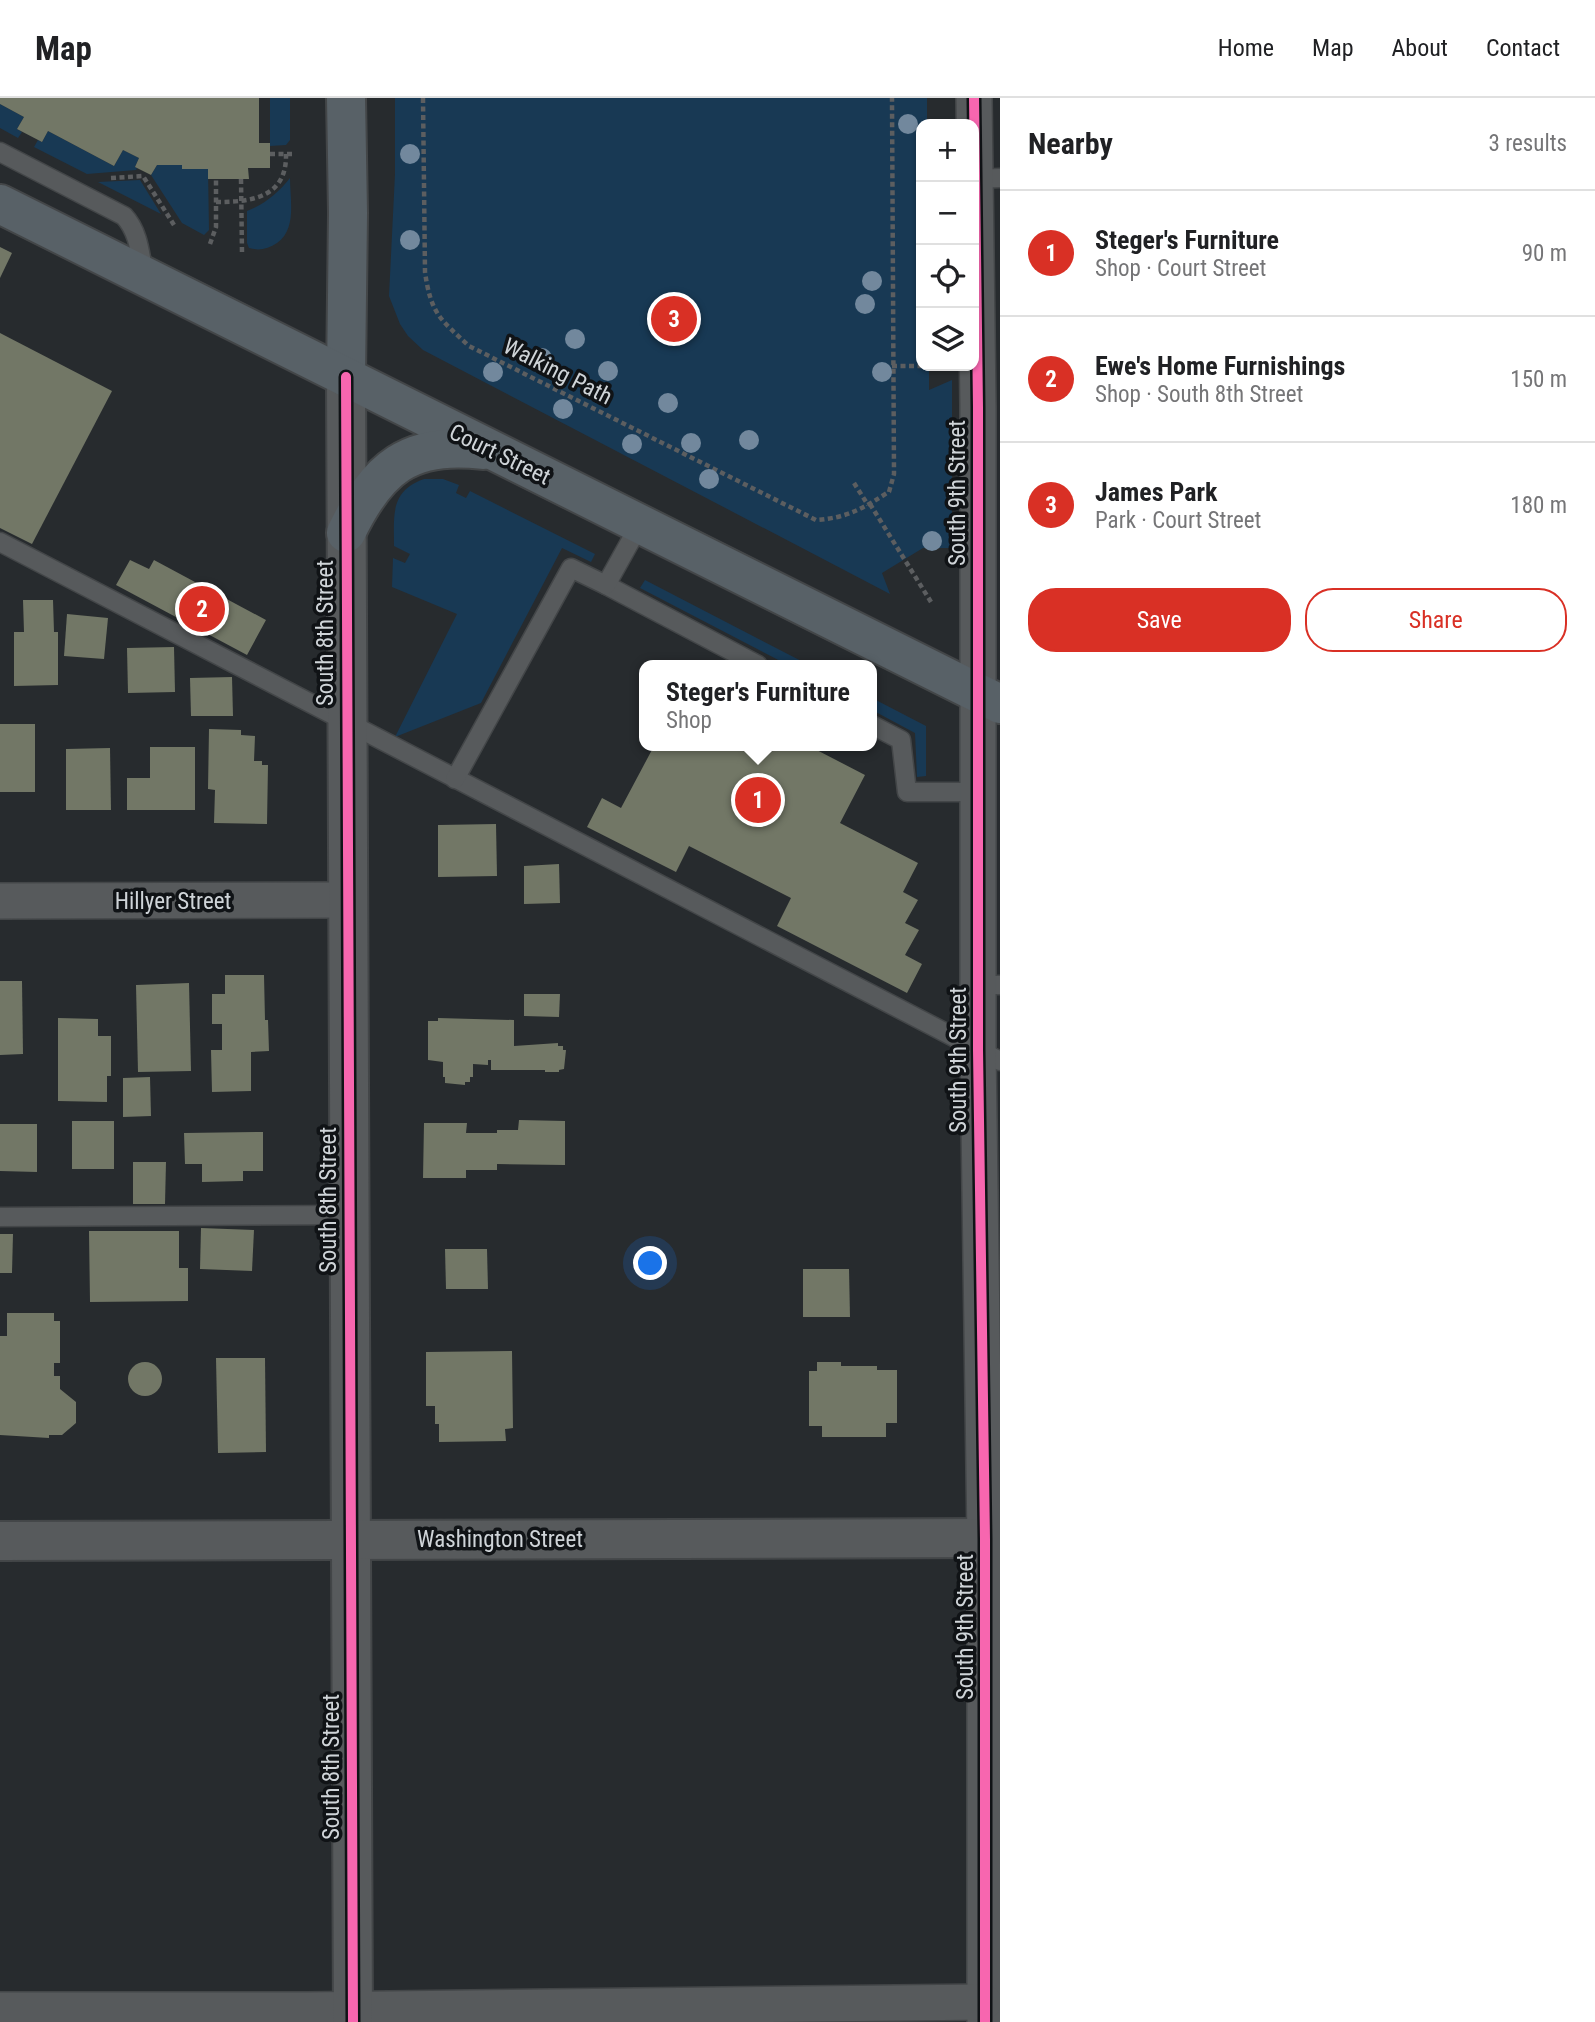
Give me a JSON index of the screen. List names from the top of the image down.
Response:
{
  "streets": {
    "main road": ["Court Street", "South 8th Street"],
    "street": ["South 9th Street", "Hillyer Street", "Washington Street"],
    "path": ["Walking Path"]
  },
  "crossings": [
    ["Court Street", "South 9th Street"],
    ["Court Street", "South 8th Street"],
    ["South 9th Street", "Washington Street"],
    ["South 8th Street", "Hillyer Street"],
    ["South 8th Street", "Washington Street"]
  ],
  "page": {
    "header": "Map",
    "nav": [
      "Home",
      "Map",
      "About",
      "Contact"
    ],
    "heading": ["Nearby", "3 results"],
    "map_buttons": ["+", "−"],
    "list": [
      {
        "mark": "1",
        "name": "Steger's Furniture",
        "note": "Shop · Court Street",
        "value": "90 m"
      },
      {
        "mark": "2",
        "name": "Ewe's Home Furnishings",
        "note": "Shop · South 8th Street",
        "value": "150 m"
      },
      {
        "mark": "3",
        "name": "James Park",
        "note": "Park · Court Street",
        "value": "180 m"
      }
    ],
    "pins": ["3", "2", "1"],
    "buttons": ["Save", "Share"],
    "popup": ["Steger's Furniture", "Shop"]
  }
}
